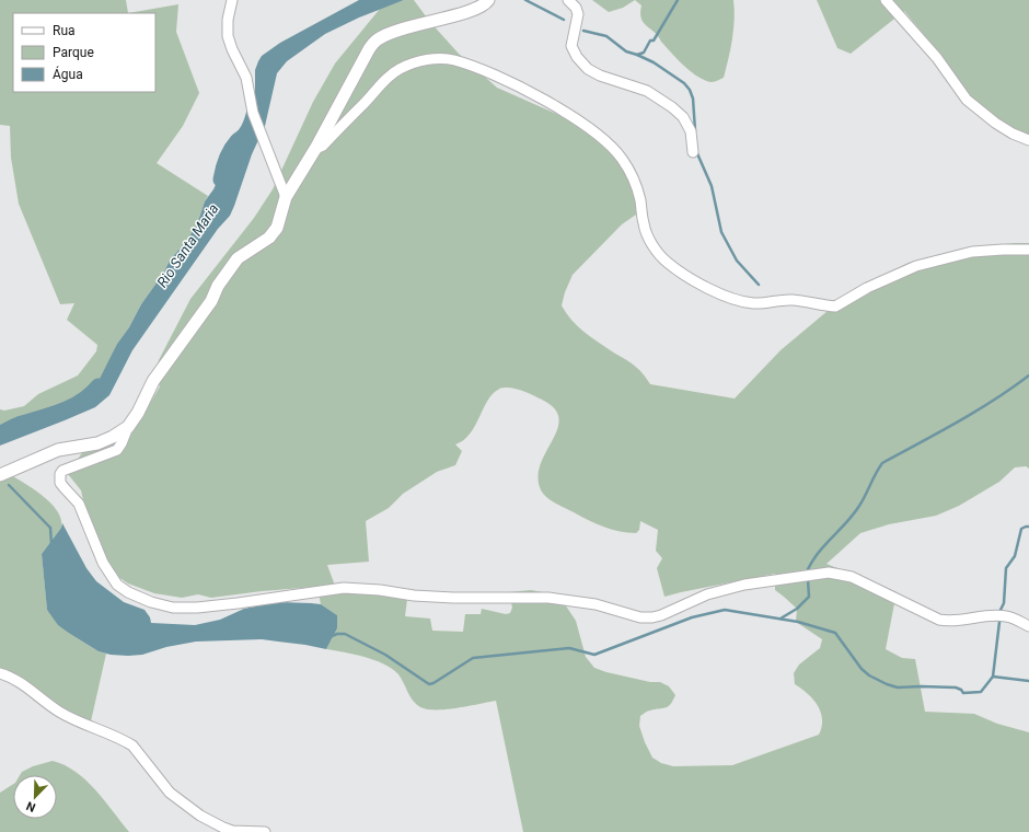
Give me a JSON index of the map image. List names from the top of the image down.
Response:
{
  "water": ["Rio Santa Maria"],
  "legend": ["Rua", "Parque", "Água"],
  "north": "bottom left"
}
